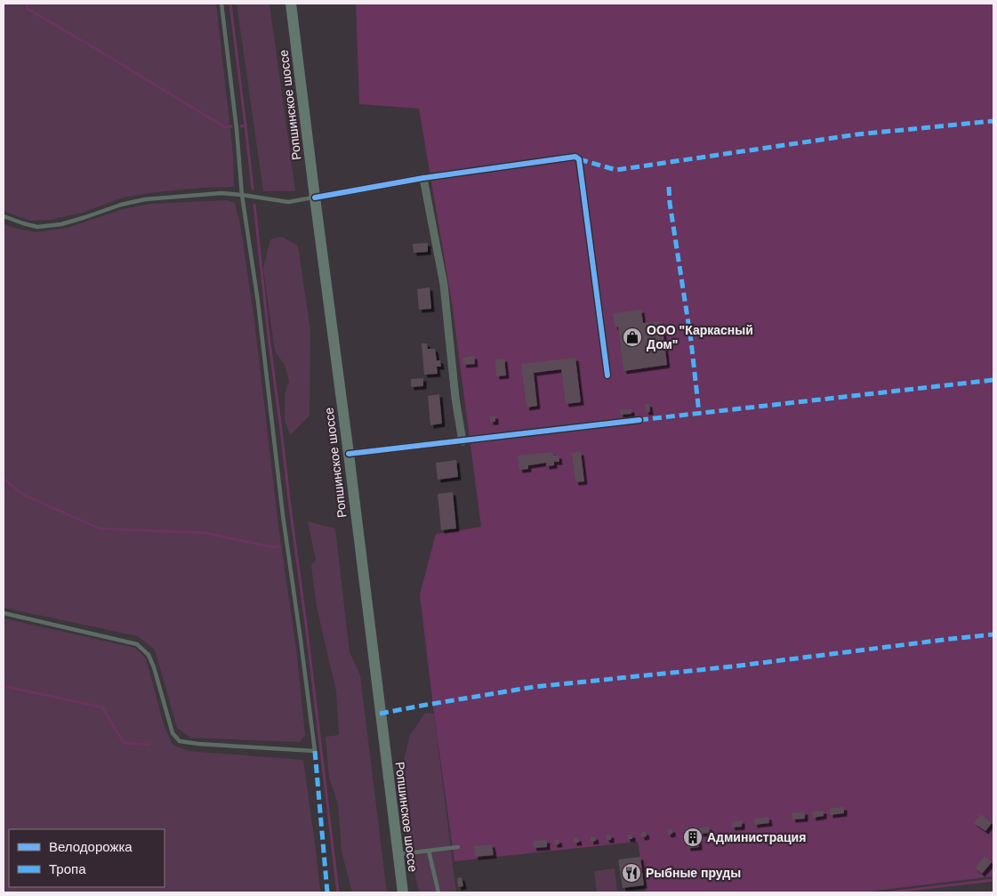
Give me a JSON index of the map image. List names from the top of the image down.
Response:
{
  "streets": {
    "main road": ["Ропшинское шоссе"]
  },
  "places": {
    "shop": ["ООО \"Каркасный Дом\""],
    "building": ["Администрация"],
    "restaurant": ["Рыбные пруды"]
  },
  "legend": ["Велодорожка", "Тропа"]
}
